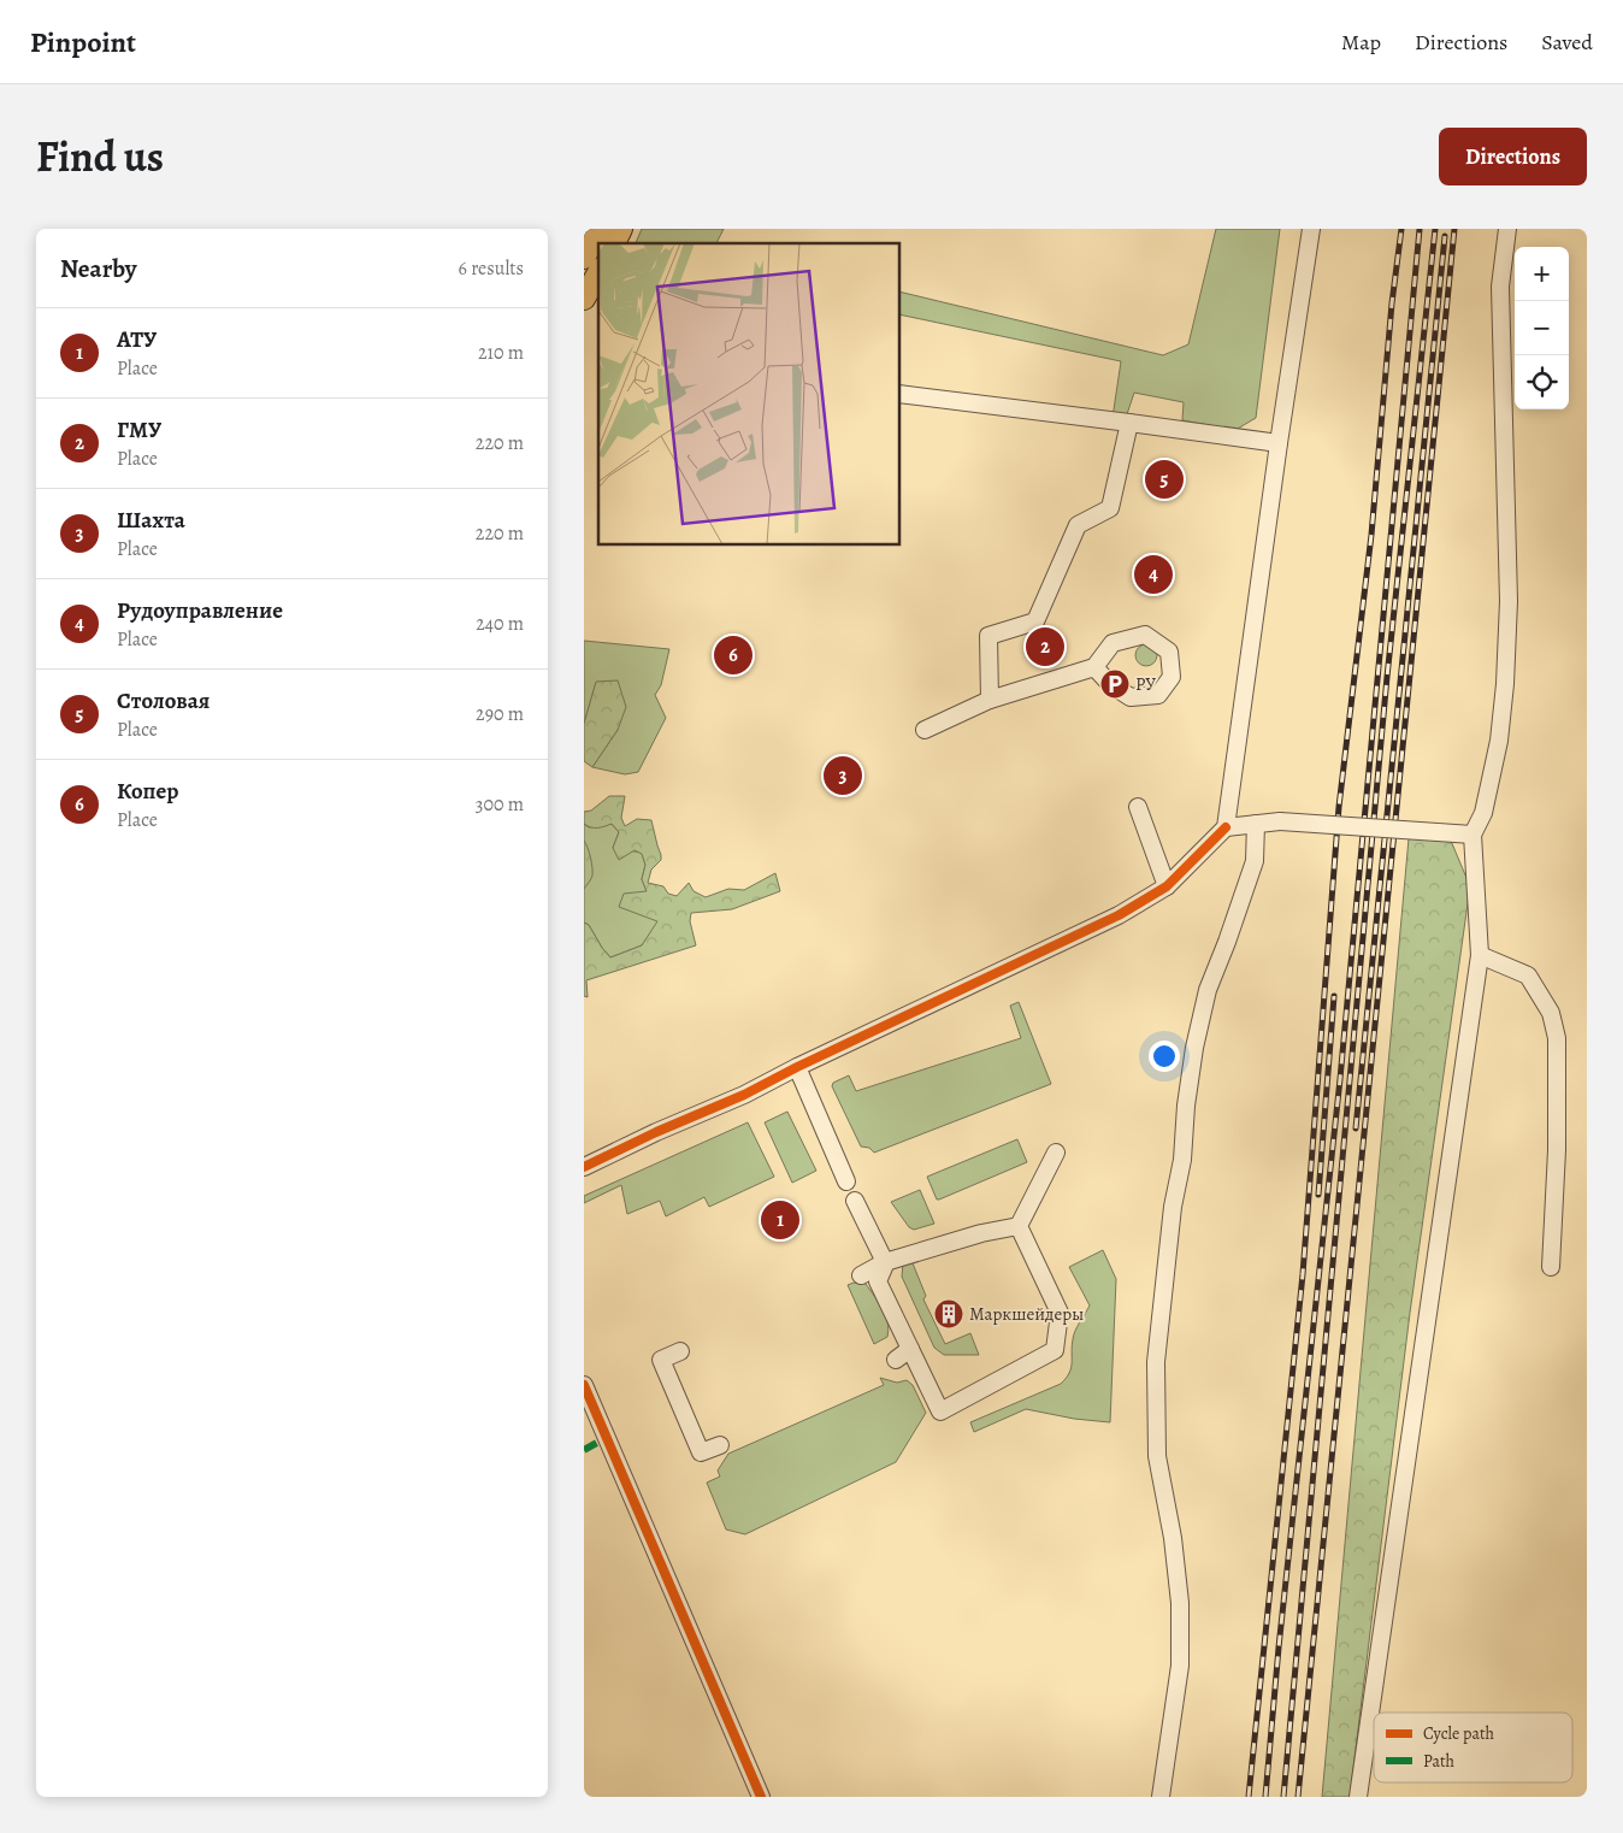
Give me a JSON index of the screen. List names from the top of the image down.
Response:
{
  "places": {
    "parking": ["РУ"],
    "building": ["Маркшейдеры"]
  },
  "legend": ["Cycle path", "Path"],
  "page": {
    "header": "Pinpoint",
    "nav": ["Map", "Directions", "Saved"],
    "title": "Find us",
    "buttons": "Directions",
    "heading": ["Nearby", "6 results"],
    "map_buttons": ["+", "−"],
    "list": [
      {
        "mark": "1",
        "name": "АТУ",
        "note": "Place",
        "value": "210 m"
      },
      {
        "mark": "2",
        "name": "ГМУ",
        "note": "Place",
        "value": "220 m"
      },
      {
        "mark": "3",
        "name": "Шахта",
        "note": "Place",
        "value": "220 m"
      },
      {
        "mark": "4",
        "name": "Рудоуправление",
        "note": "Place",
        "value": "240 m"
      },
      {
        "mark": "5",
        "name": "Столовая",
        "note": "Place",
        "value": "290 m"
      },
      {
        "mark": "6",
        "name": "Копер",
        "note": "Place",
        "value": "300 m"
      }
    ],
    "pins": [
      "5",
      "4",
      "2",
      "6",
      "3",
      "1"
    ]
  }
}
